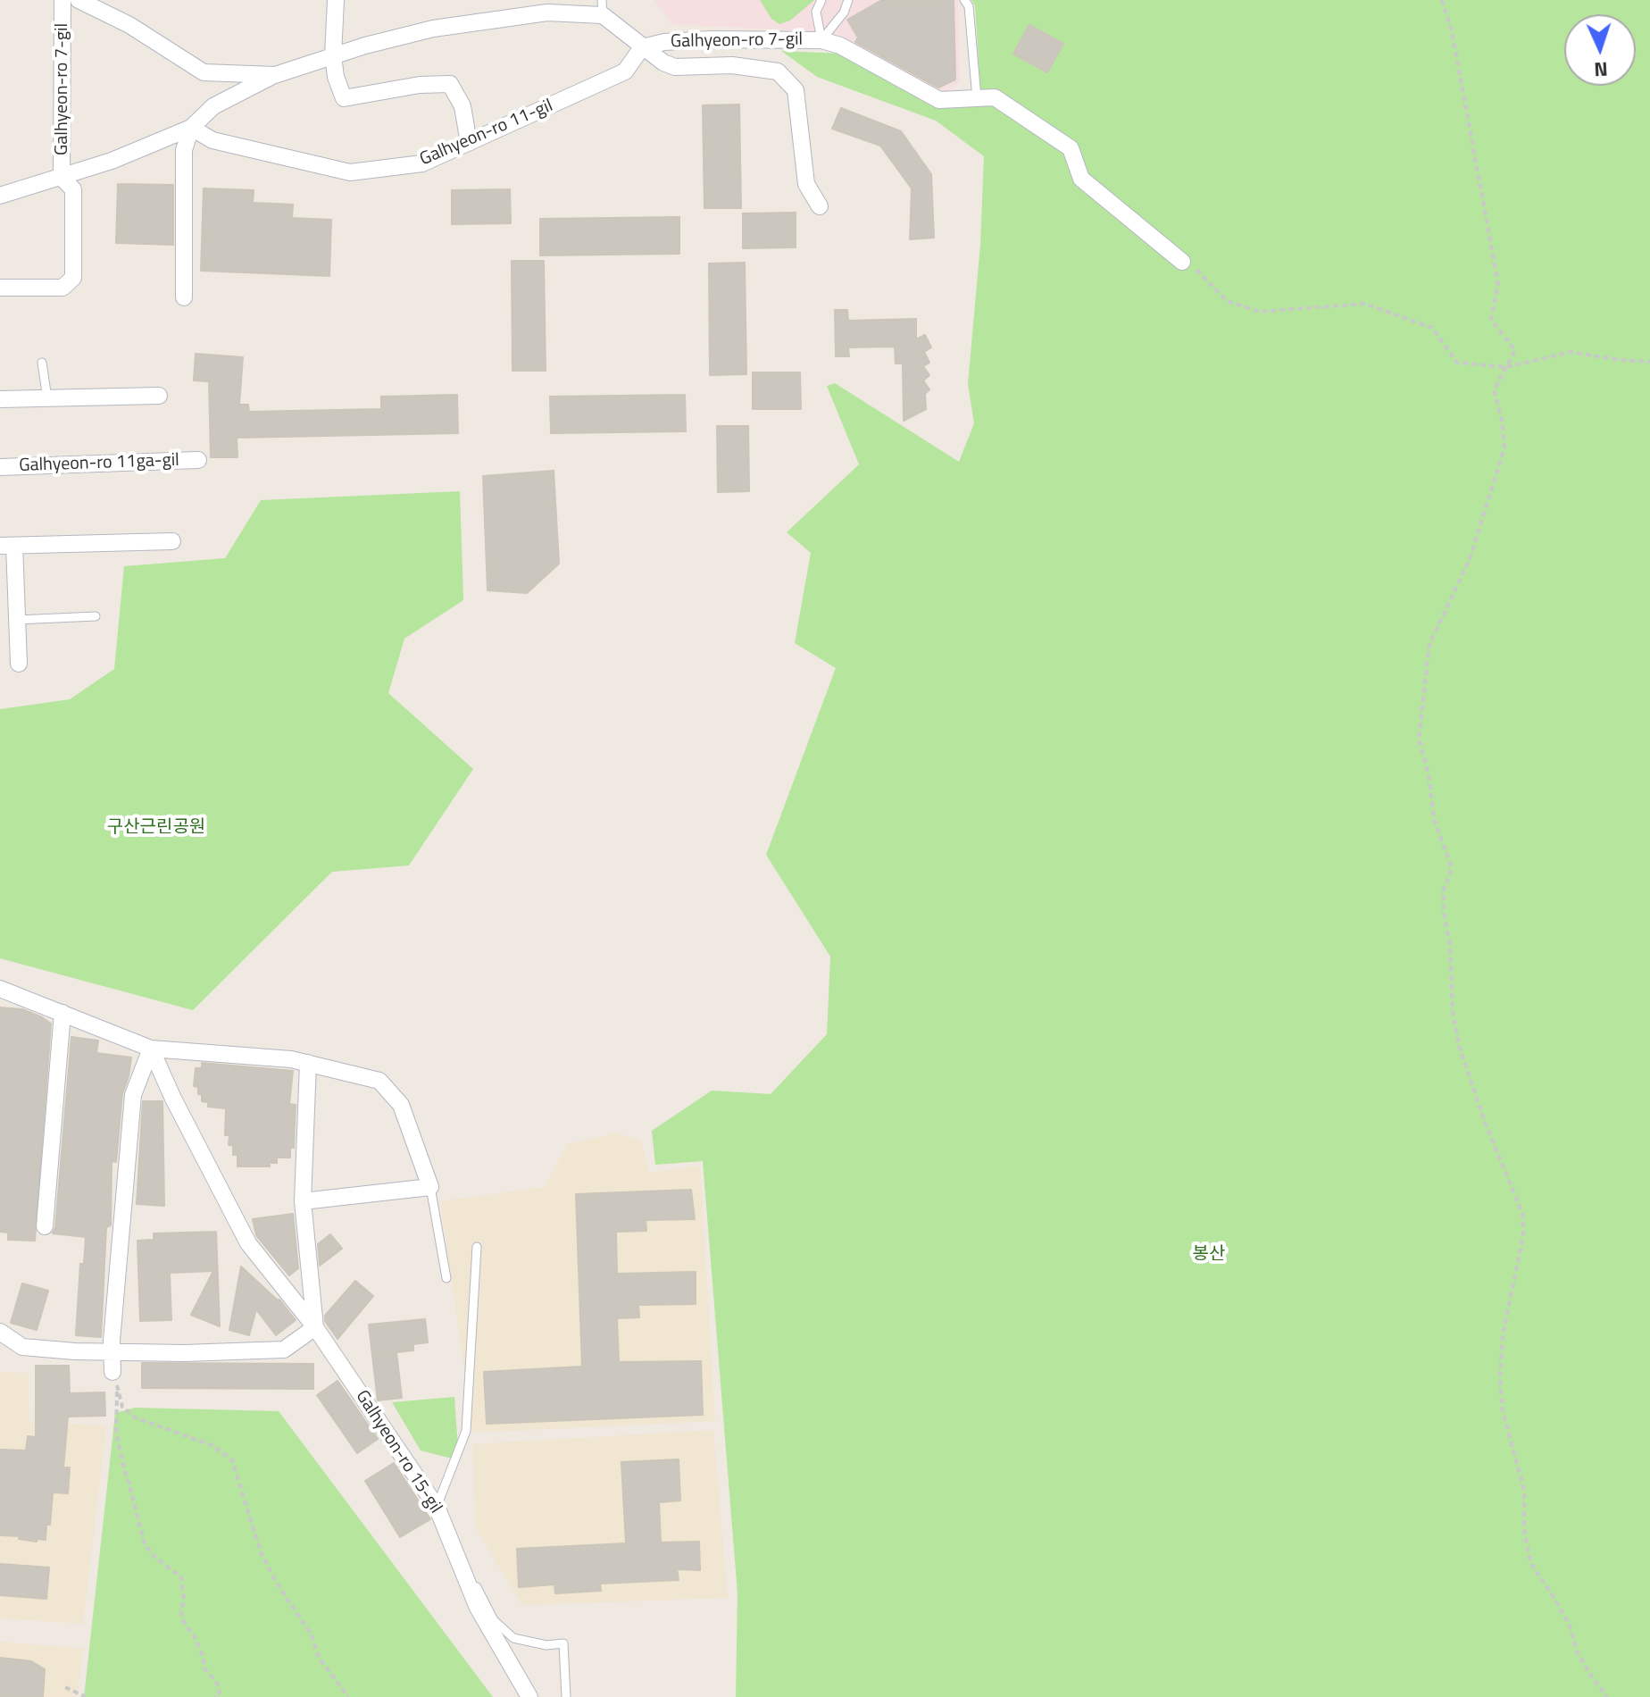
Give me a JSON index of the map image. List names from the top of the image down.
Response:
{
  "streets": {
    "street": [
      "Galhyeon-ro 7-gil",
      "Galhyeon-ro 11-gil",
      "Galhyeon-ro 11ga-gil",
      "Galhyeon-ro 15-gil"
    ]
  },
  "crossings": [
    ["Galhyeon-ro 7-gil", "Galhyeon-ro 11-gil"]
  ],
  "parks": ["구산근린공원", "봉산"],
  "north": "bottom"
}
